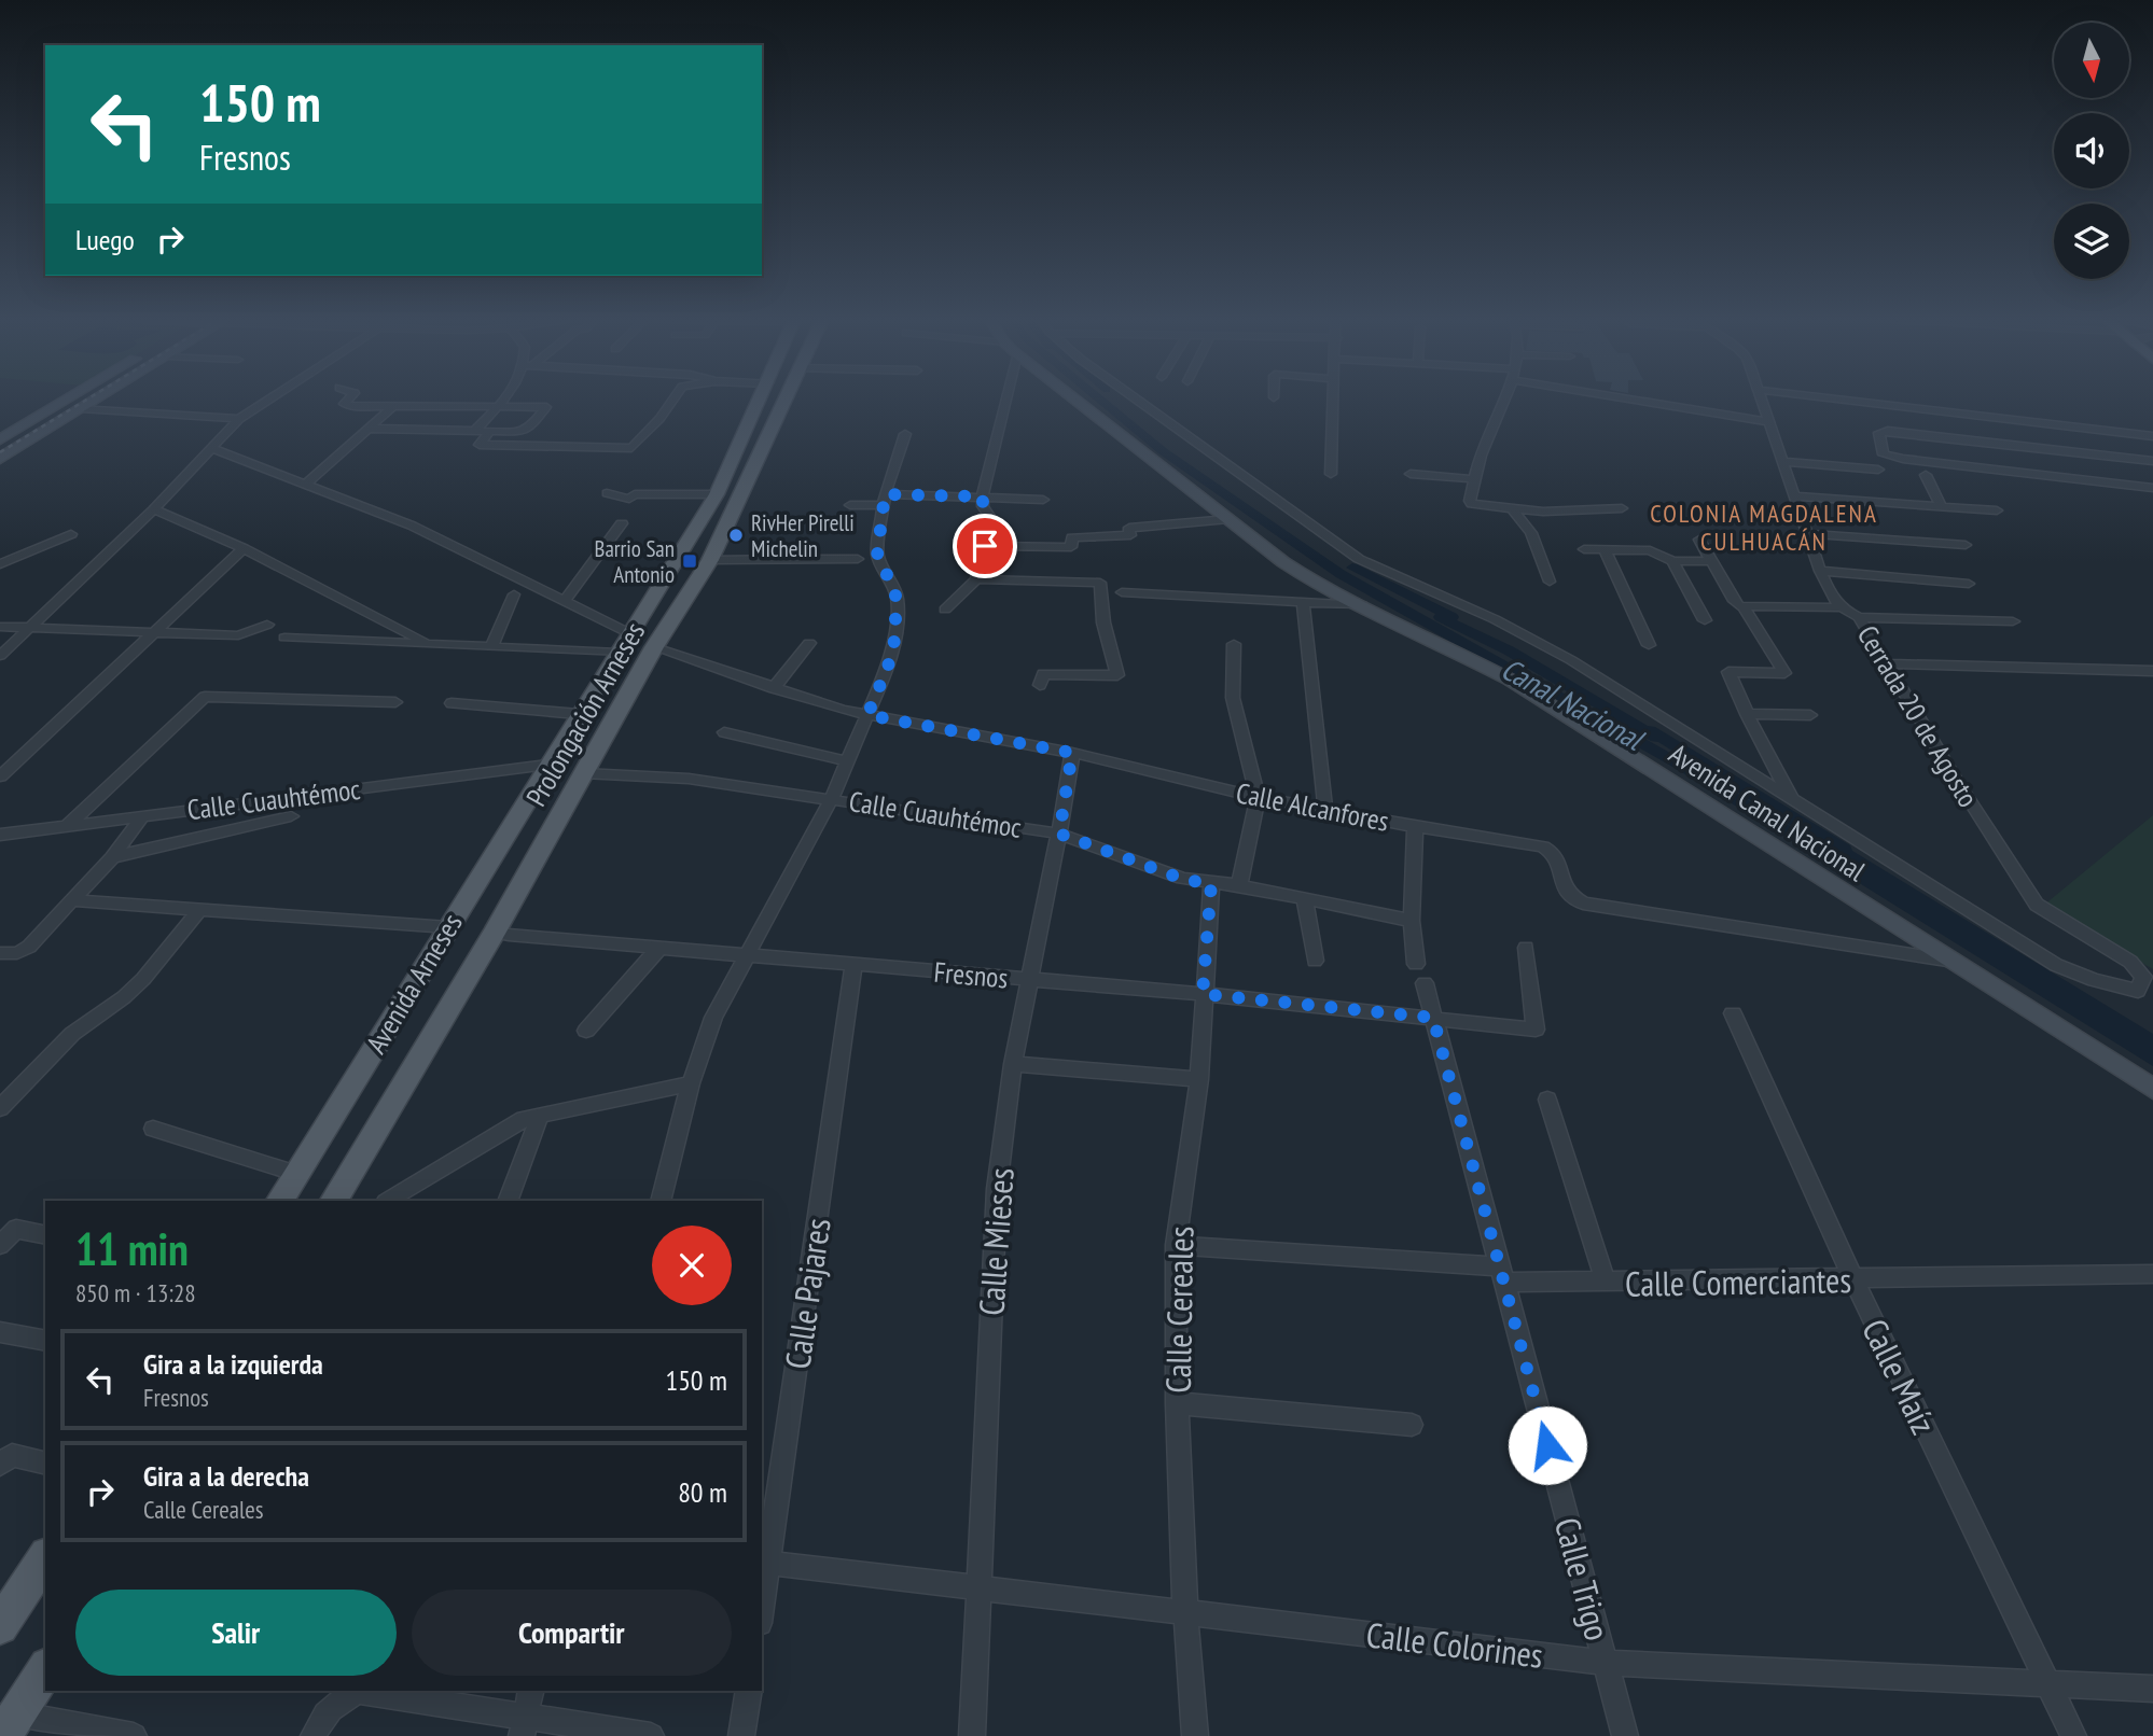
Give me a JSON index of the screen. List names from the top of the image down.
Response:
{
  "streets": {
    "main road": ["Prolongación Arneses", "Avenida Arneses"],
    "street": [
      "Cerrada 20 de Agosto",
      "Calle Cuauhtémoc",
      "Calle Alcanfores",
      "Avenida Canal Nacional",
      "Fresnos",
      "Calle Mieses",
      "Calle Comerciantes",
      "Calle Pajares",
      "Calle Cereales",
      "Calle Maíz",
      "Calle Trigo",
      "Calle Colorines"
    ]
  },
  "crossings": [
    ["Prolongación Arneses", "Calle Cuauhtémoc"],
    ["Prolongación Arneses", "Calle Alcanfores"],
    ["Prolongación Arneses", "Fresnos"],
    ["Prolongación Arneses", "Avenida Arneses"],
    ["Calle Cuauhtémoc", "Avenida Arneses"],
    ["Calle Cuauhtémoc", "Calle Mieses"],
    ["Calle Cuauhtémoc", "Calle Cereales"],
    ["Calle Cuauhtémoc", "Calle Trigo"],
    ["Calle Alcanfores", "Avenida Canal Nacional"],
    ["Calle Alcanfores", "Calle Mieses"],
    ["Calle Alcanfores", "Calle Trigo"],
    ["Fresnos", "Avenida Arneses"],
    ["Fresnos", "Calle Mieses"],
    ["Fresnos", "Calle Pajares"],
    ["Fresnos", "Calle Cereales"],
    ["Fresnos", "Calle Trigo"],
    ["Calle Mieses", "Calle Colorines"],
    ["Calle Comerciantes", "Calle Cereales"],
    ["Calle Comerciantes", "Calle Maíz"],
    ["Calle Comerciantes", "Calle Trigo"],
    ["Calle Pajares", "Calle Colorines"],
    ["Calle Cereales", "Calle Colorines"],
    ["Calle Maíz", "Calle Colorines"],
    ["Calle Trigo", "Calle Colorines"]
  ],
  "districts": ["COLONIA MAGDALENA CULHUACÁN"],
  "water": ["Canal Nacional"],
  "places": {
    "other": ["RivHer Pirelli Michelin"],
    "transit": ["Barrio San Antonio"]
  },
  "north": "bottom",
  "page": {
    "turn": ["150 m", "Fresnos"],
    "then": "Luego",
    "heading": ["11 min", "850 m · 13:28"],
    "list": [
      {
        "name": "Gira a la izquierda",
        "note": "Fresnos",
        "value": "150 m"
      },
      {
        "name": "Gira a la derecha",
        "note": "Calle Cereales",
        "value": "80 m"
      }
    ],
    "buttons": ["Salir", "Compartir"]
  }
}
